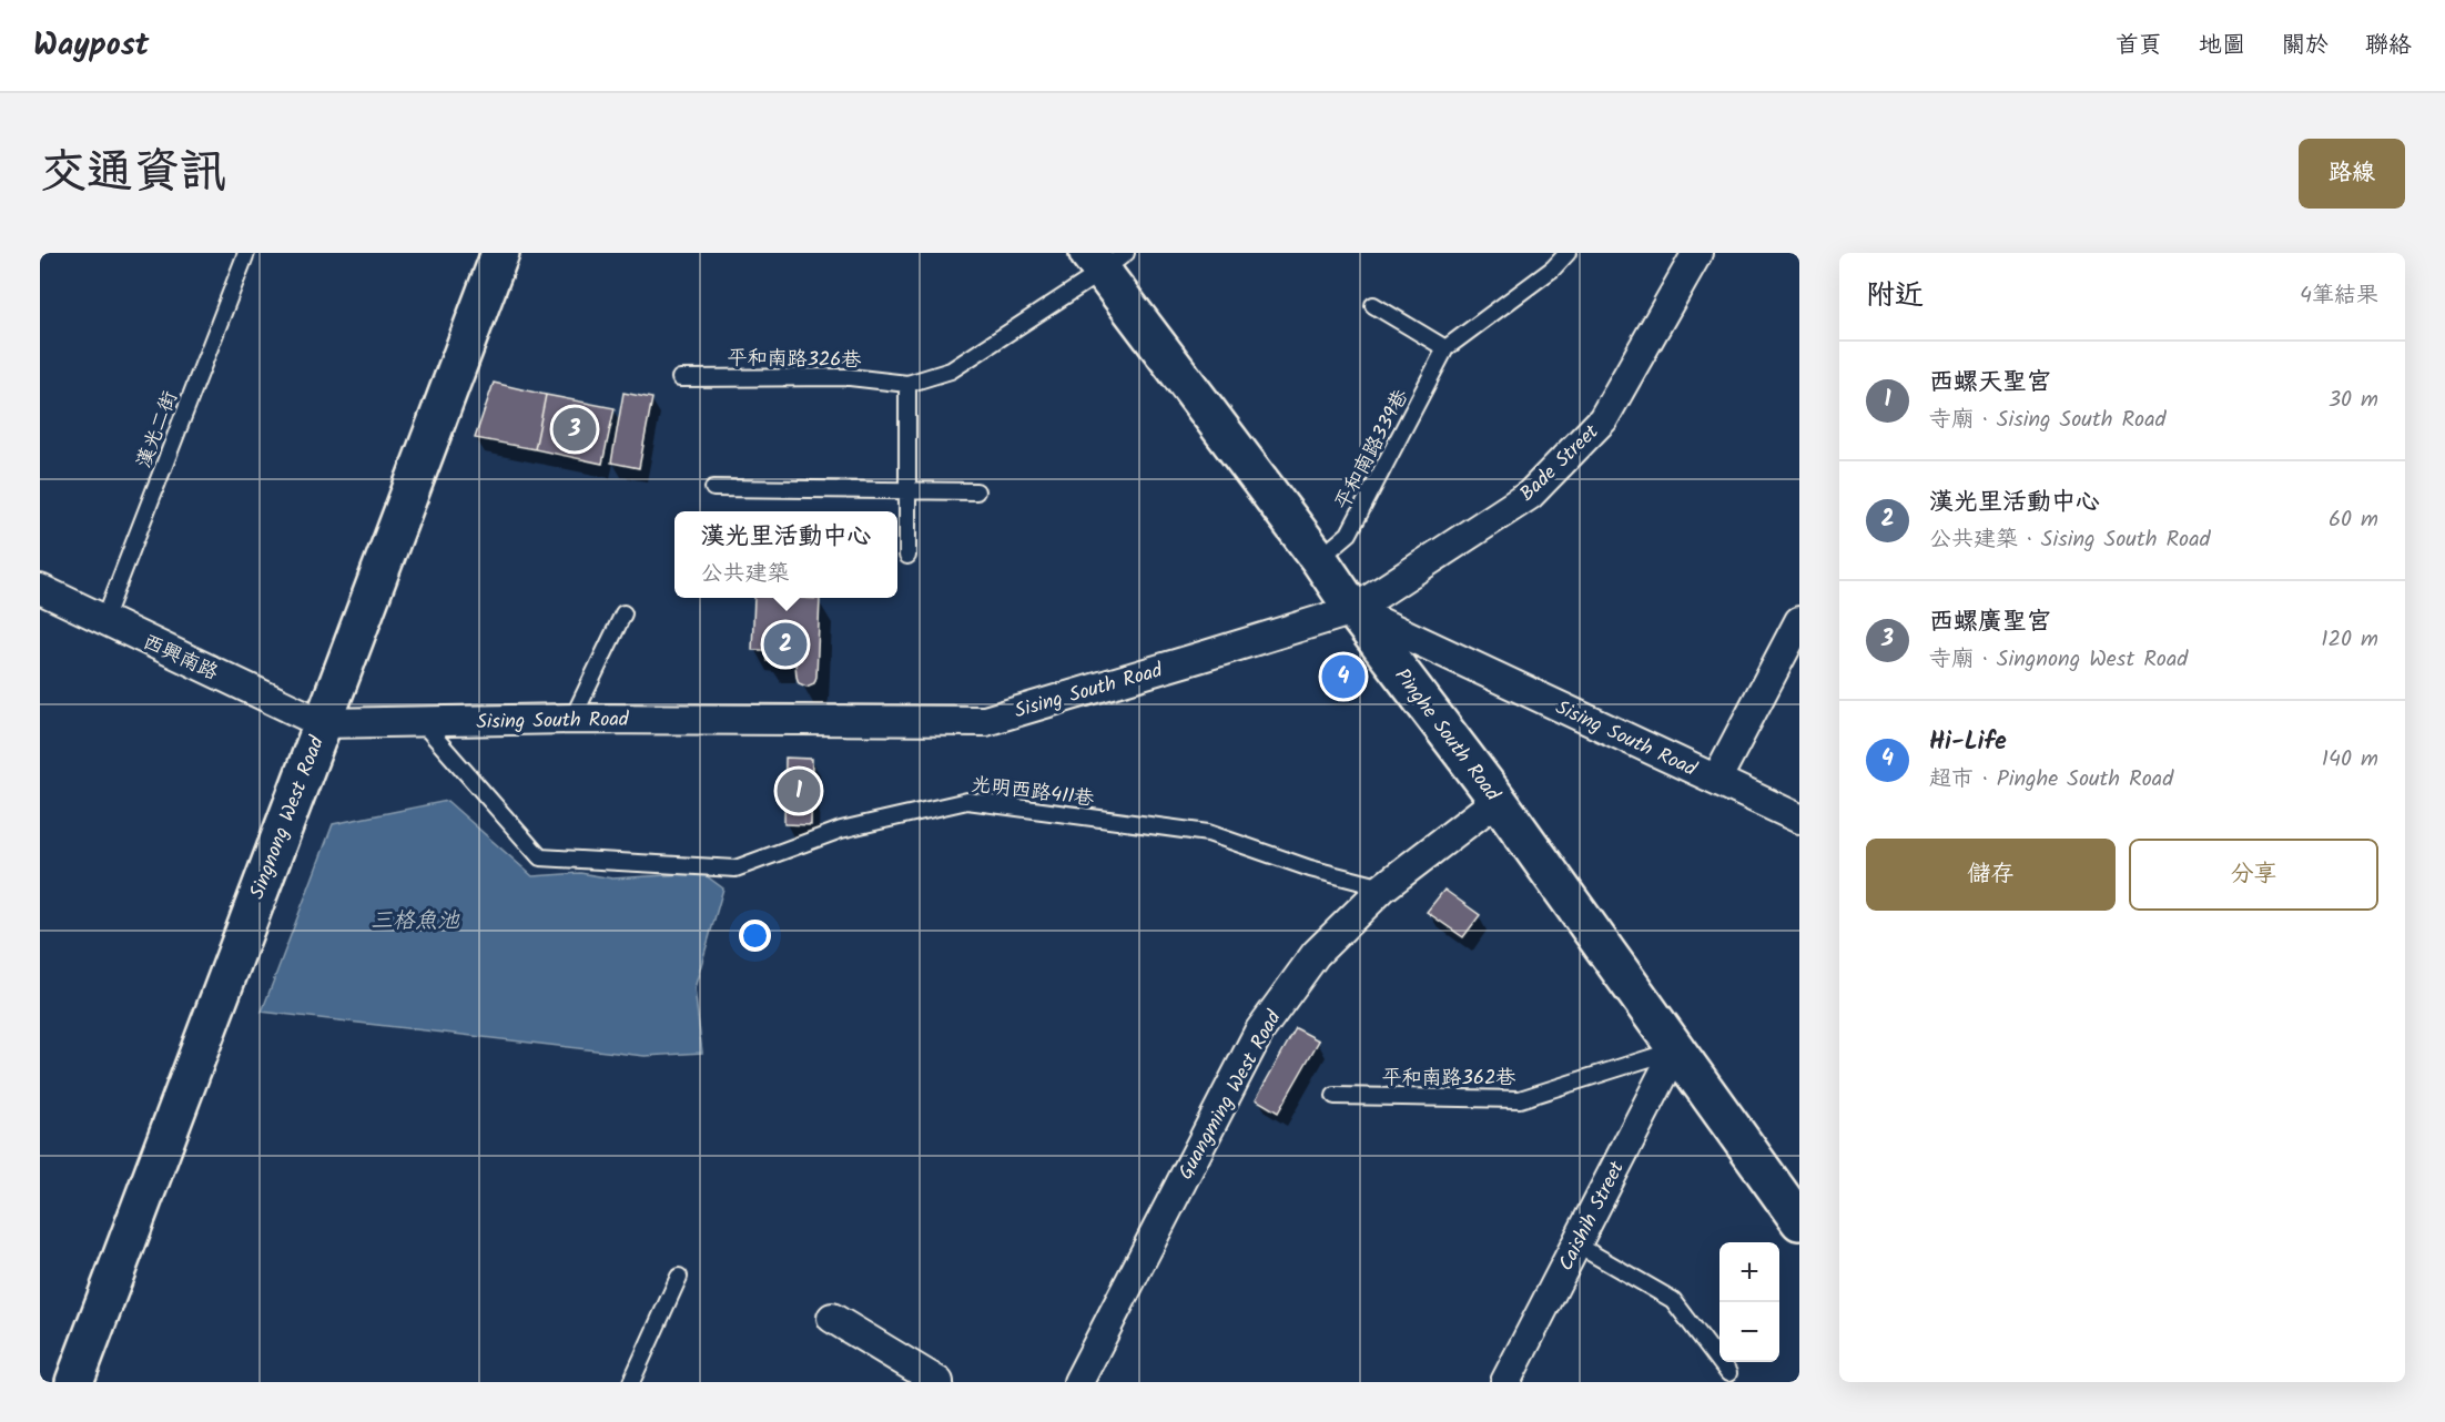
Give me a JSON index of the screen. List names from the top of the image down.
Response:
{
  "streets": {
    "main road": ["Pinghe South Road", "Singnong West Road"],
    "street": [
      "Bade Street",
      "西興南路",
      "Sising South Road",
      "Guangming West Road",
      "Caishih Street"
    ],
    "lane": [
      "平和南路326巷",
      "漢光二街",
      "平和南路339巷",
      "光明西路411巷",
      "平和南路362巷"
    ]
  },
  "crossings": [
    ["平和南路326巷", "Pinghe South Road"],
    ["漢光二街", "西興南路"],
    ["平和南路339巷", "Pinghe South Road"],
    ["Bade Street", "Sising South Road"],
    ["Bade Street", "Pinghe South Road"],
    ["西興南路", "Sising South Road"],
    ["西興南路", "Singnong West Road"],
    ["Sising South Road", "Pinghe South Road"],
    ["Sising South Road", "光明西路411巷"],
    ["Sising South Road", "Singnong West Road"],
    ["Pinghe South Road", "平和南路362巷"],
    ["Pinghe South Road", "Guangming West Road"],
    ["Pinghe South Road", "Caishih Street"],
    ["光明西路411巷", "Guangming West Road"],
    ["平和南路362巷", "Caishih Street"]
  ],
  "water": ["三格魚池"],
  "page": {
    "header": "Waypost",
    "nav": [
      "首頁",
      "地圖",
      "關於",
      "聯絡"
    ],
    "title": "交通資訊",
    "buttons": [
      "路線",
      ["儲存", "分享"]
    ],
    "heading": ["附近", "4筆結果"],
    "list": [
      {
        "mark": "1",
        "name": "西螺天聖宮",
        "note": "寺廟 · Sising South Road",
        "value": "30 m"
      },
      {
        "mark": "2",
        "name": "漢光里活動中心",
        "note": "公共建築 · Sising South Road",
        "value": "60 m"
      },
      {
        "mark": "3",
        "name": "西螺廣聖宮",
        "note": "寺廟 · Singnong West Road",
        "value": "120 m"
      },
      {
        "mark": "4",
        "name": "Hi-Life",
        "note": "超市 · Pinghe South Road",
        "value": "140 m"
      }
    ],
    "pins": [
      "3",
      "2",
      "4",
      "1"
    ],
    "popup": ["漢光里活動中心", "公共建築"],
    "map_buttons": ["+", "−"]
  }
}
